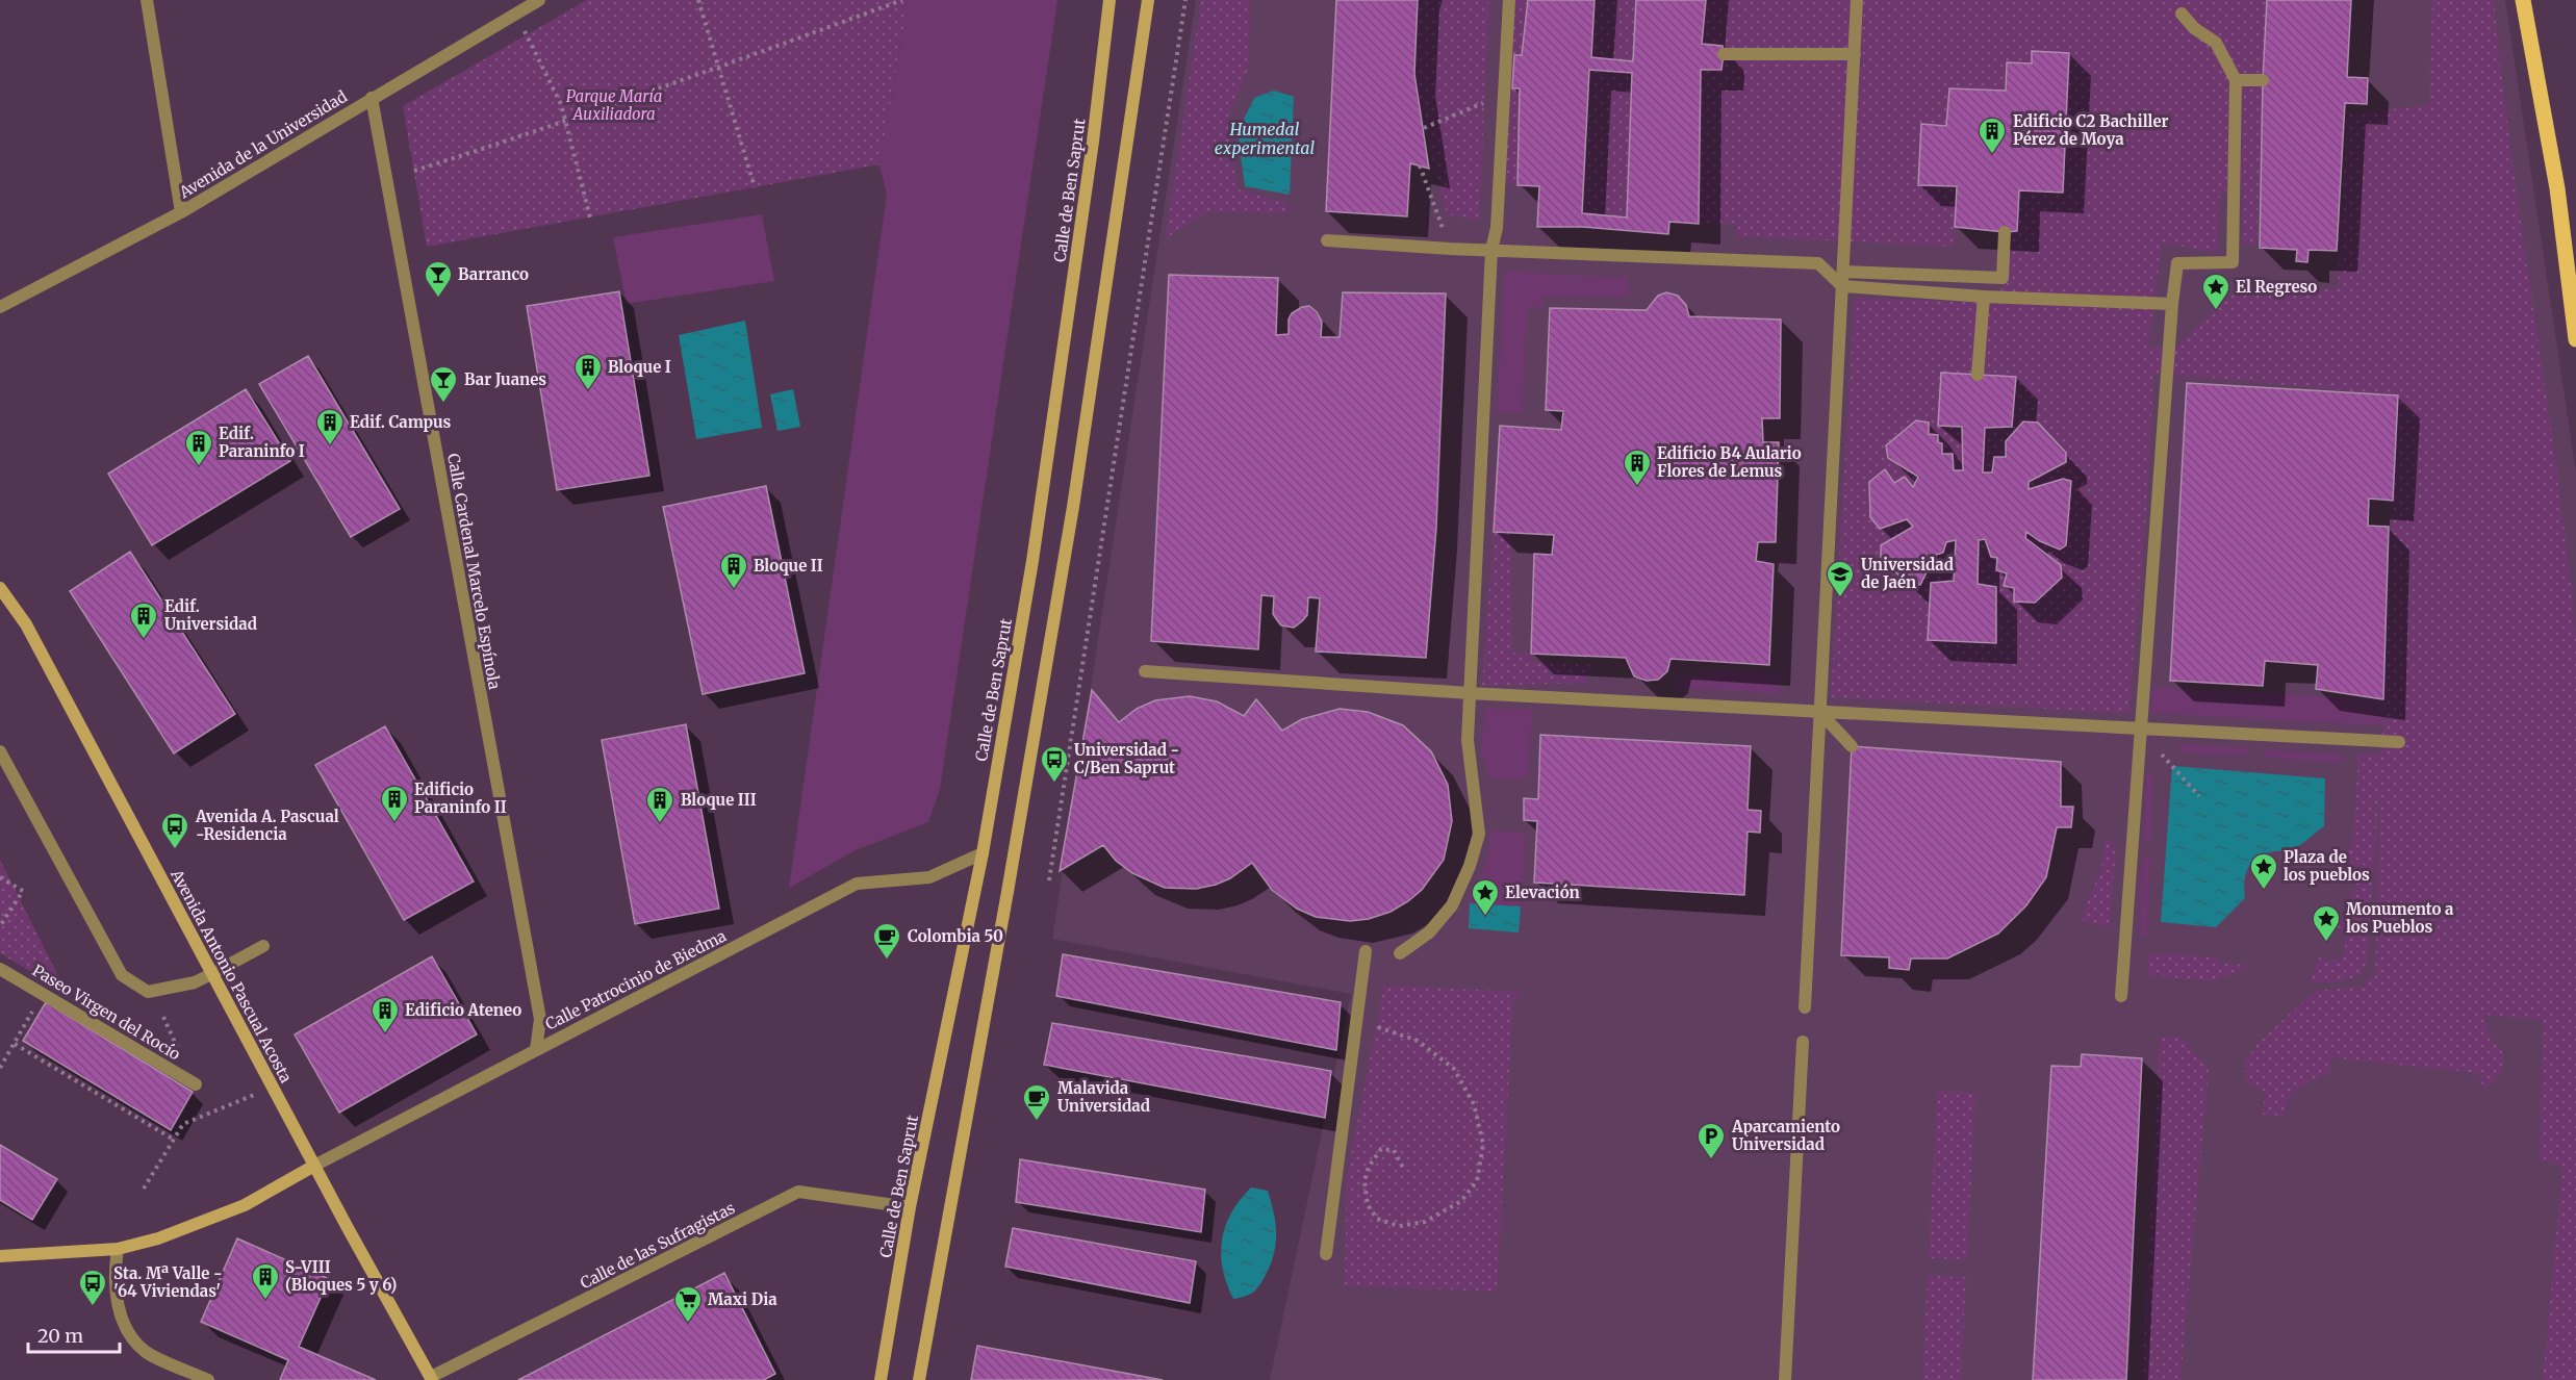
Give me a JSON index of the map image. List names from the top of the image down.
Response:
{
  "streets": {
    "street": [
      "Avenida de la Universidad",
      "Calle de Ben Saprut",
      "Calle Cardenal Marcelo Espínola",
      "Avenida Antonio Pascual Acosta",
      "Calle Patrocinio de Biedma",
      "Paseo Virgen del Rocío",
      "Calle de las Sufragistas"
    ]
  },
  "crossings": [
    ["Avenida de la Universidad", "Calle Cardenal Marcelo Espínola"],
    ["Calle de Ben Saprut", "Calle Patrocinio de Biedma"],
    ["Calle de Ben Saprut", "Calle de las Sufragistas"],
    ["Calle Cardenal Marcelo Espínola", "Calle Patrocinio de Biedma"],
    ["Avenida Antonio Pascual Acosta", "Calle Patrocinio de Biedma"],
    ["Avenida Antonio Pascual Acosta", "Calle de las Sufragistas"]
  ],
  "water": ["Humedal experimental"],
  "parks": ["Parque María Auxiliadora"],
  "places": {
    "building": [
      "Edificio C2 Bachiller Pérez de Moya",
      "Bloque I",
      "Edif. Campus",
      "Edif. Paraninfo I",
      "Edificio B4 Aulario Flores de Lemus",
      "Bloque II",
      "Edif. Universidad",
      "Edificio Paraninfo II",
      "Bloque III",
      "Edificio Ateneo",
      "S-VIII (Bloques 5 y 6)"
    ],
    "bar": ["Barranco", "Bar Juanes"],
    "place": [
      "El Regreso",
      "Plaza de los pueblos",
      "Elevación",
      "Monumento a los Pueblos"
    ],
    "school or university": ["Universidad de Jaén"],
    "bus stop": ["Universidad - C/Ben Saprut", "Avenida A. Pascual -Residencia", "Sta. Mª Valle - '64 Viviendas'"],
    "cafe": ["Colombia 50", "Malavida Universidad"],
    "parking": ["Aparcamiento Universidad"],
    "supermarket": ["Maxi Dia"]
  },
  "scale_bar": "20 m"
}
